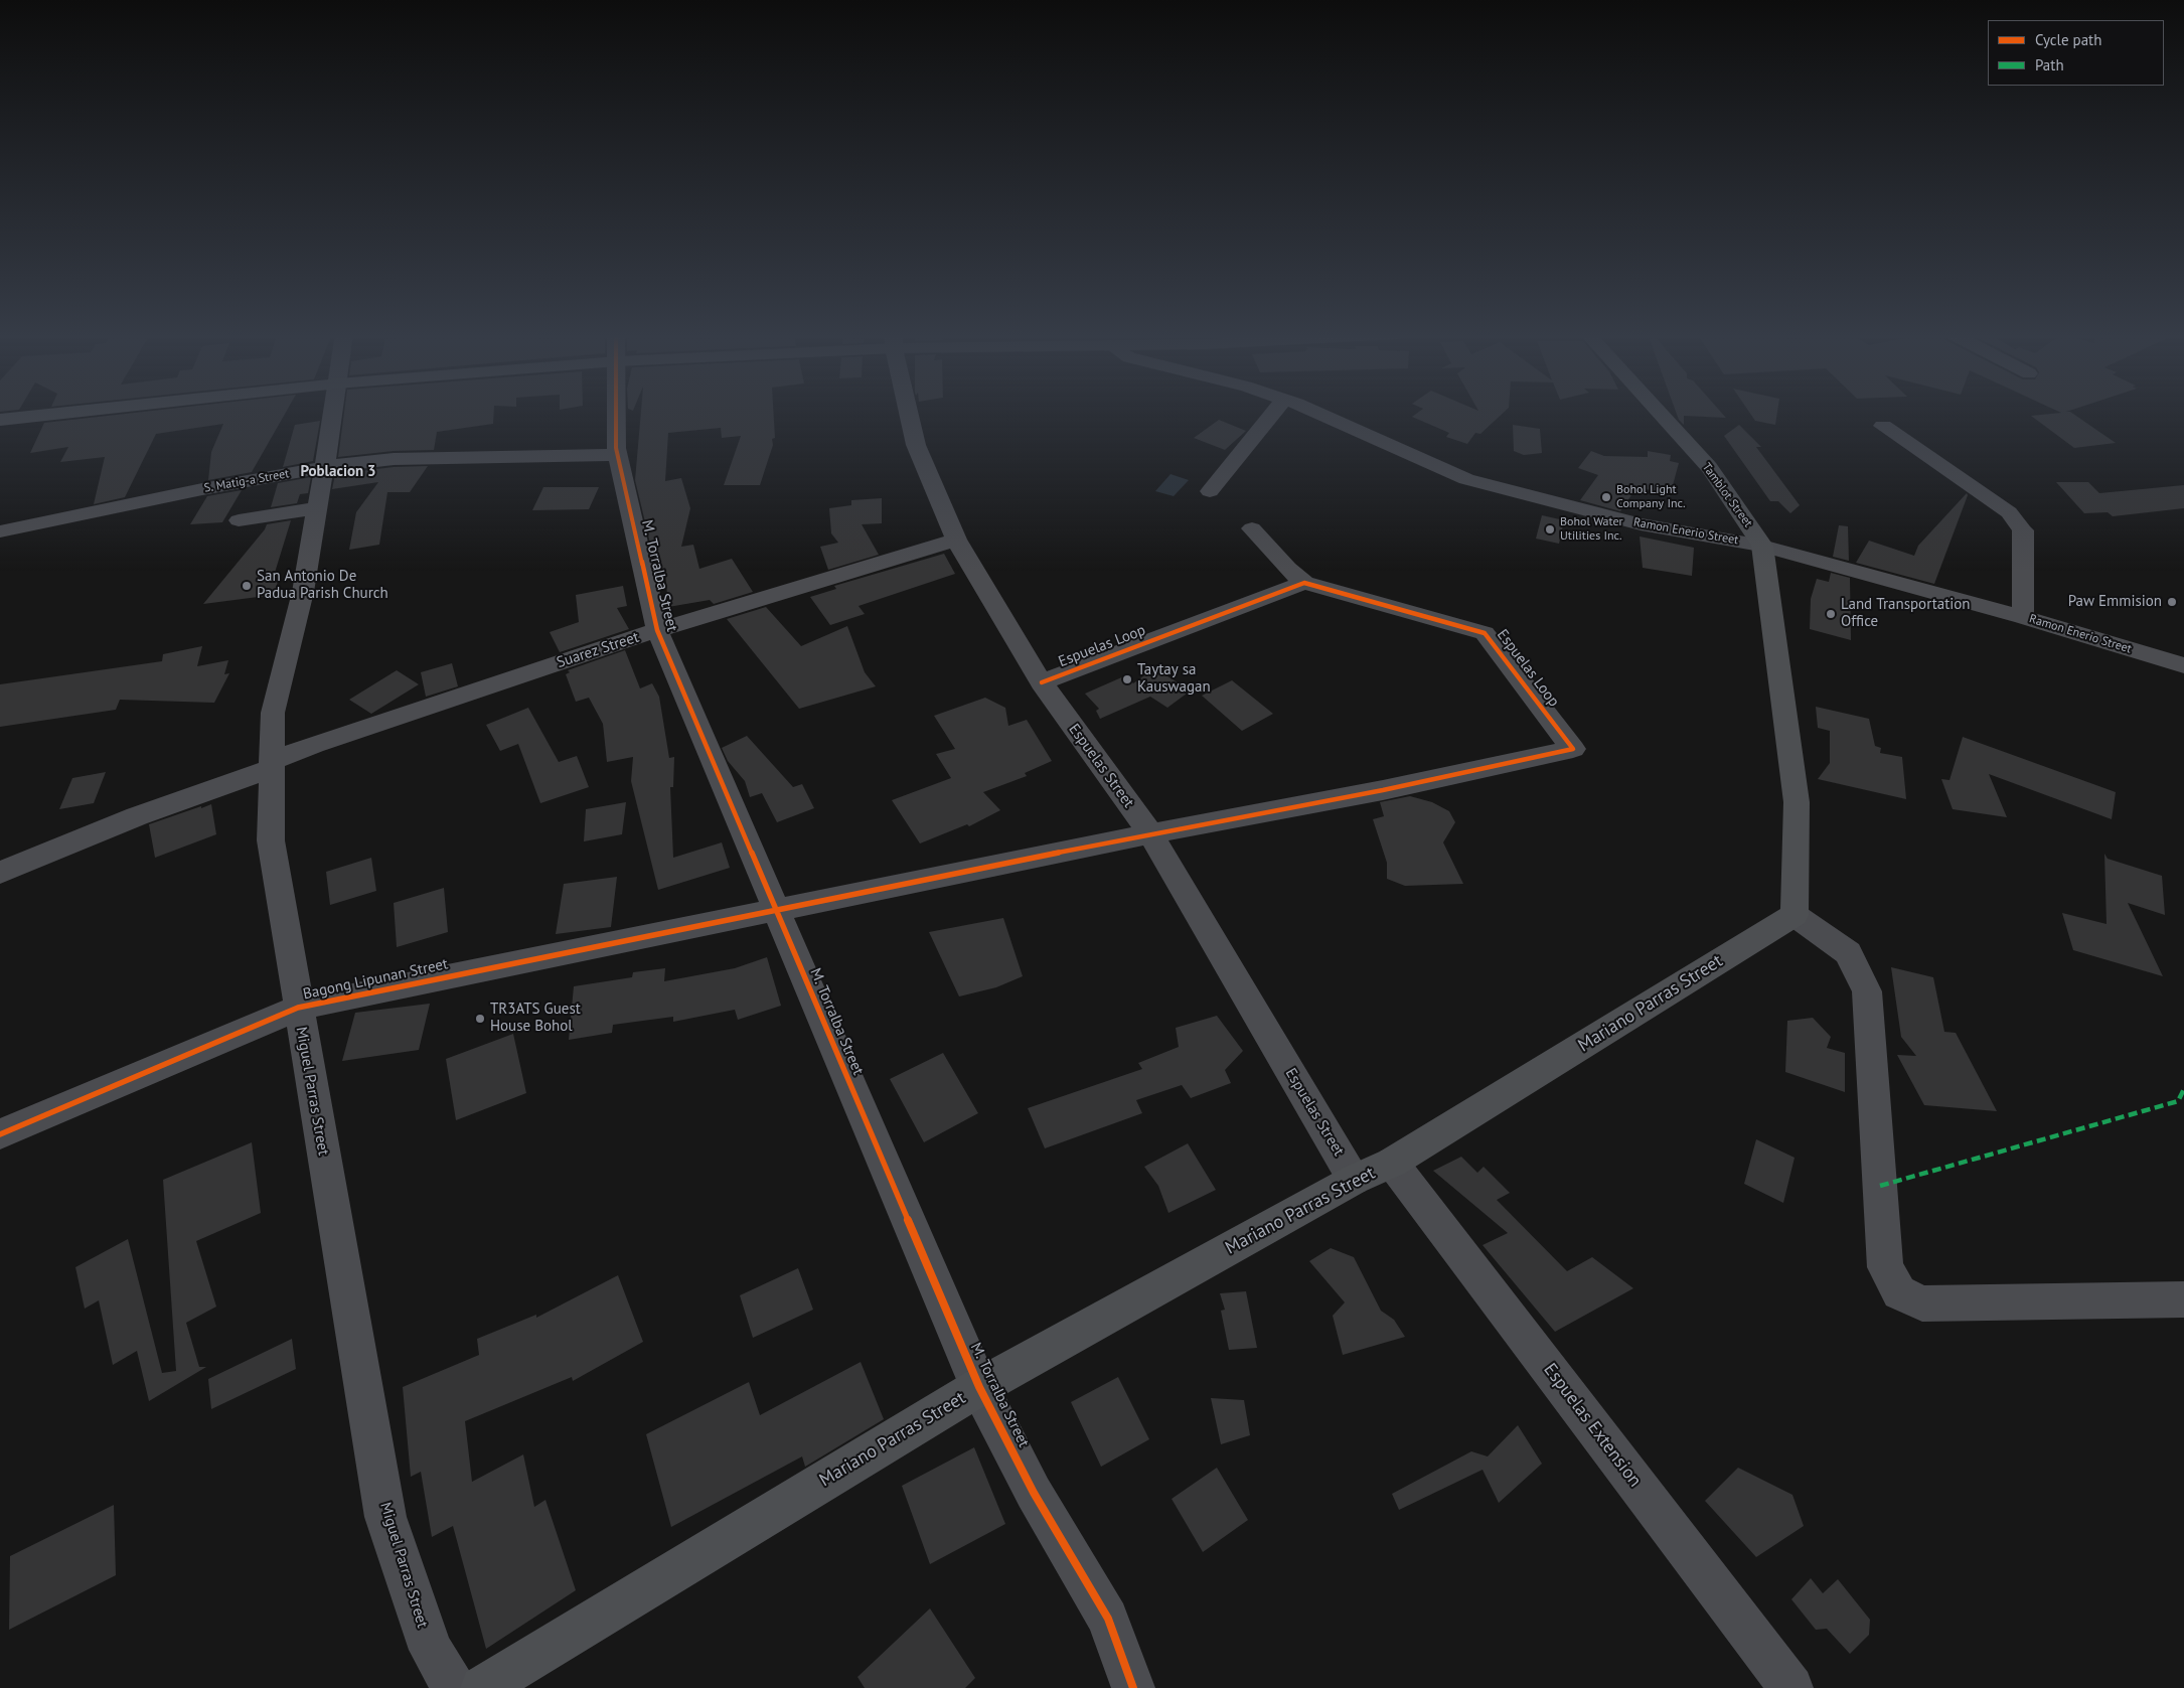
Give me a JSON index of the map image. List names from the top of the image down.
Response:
{
  "streets": {
    "main road": ["Tamblot Street", "Mariano Parras Street"],
    "street": [
      "S. Matig-a Street",
      "Ramon Enerio Street",
      "M. Torralba Street",
      "Espuelas Loop",
      "Suarez Street",
      "Espuelas Street",
      "Bagong Lipunan Street",
      "Miguel Parras Street",
      "Espuelas Extension"
    ]
  },
  "crossings": [
    ["S. Matig-a Street", "M. Torralba Street"],
    ["S. Matig-a Street", "Miguel Parras Street"],
    ["Tamblot Street", "Ramon Enerio Street"],
    ["M. Torralba Street", "Suarez Street"],
    ["M. Torralba Street", "Bagong Lipunan Street"],
    ["M. Torralba Street", "Mariano Parras Street"],
    ["Espuelas Loop", "Espuelas Street"],
    ["Espuelas Loop", "Bagong Lipunan Street"],
    ["Suarez Street", "Espuelas Street"],
    ["Suarez Street", "Miguel Parras Street"],
    ["Espuelas Street", "Bagong Lipunan Street"],
    ["Espuelas Street", "Mariano Parras Street"],
    ["Bagong Lipunan Street", "Miguel Parras Street"],
    ["Mariano Parras Street", "Espuelas Extension"]
  ],
  "districts": ["Poblacion 3"],
  "places": [
    "Bohol Light Company Inc.",
    "Bohol Water Utilities Inc.",
    "San Antonio De Padua Parish Church",
    "Paw Emmision",
    "Land Transportation Office",
    "Taytay sa Kauswagan",
    "TR3ATS Guest House Bohol"
  ],
  "legend": ["Cycle path", "Path"]
}
